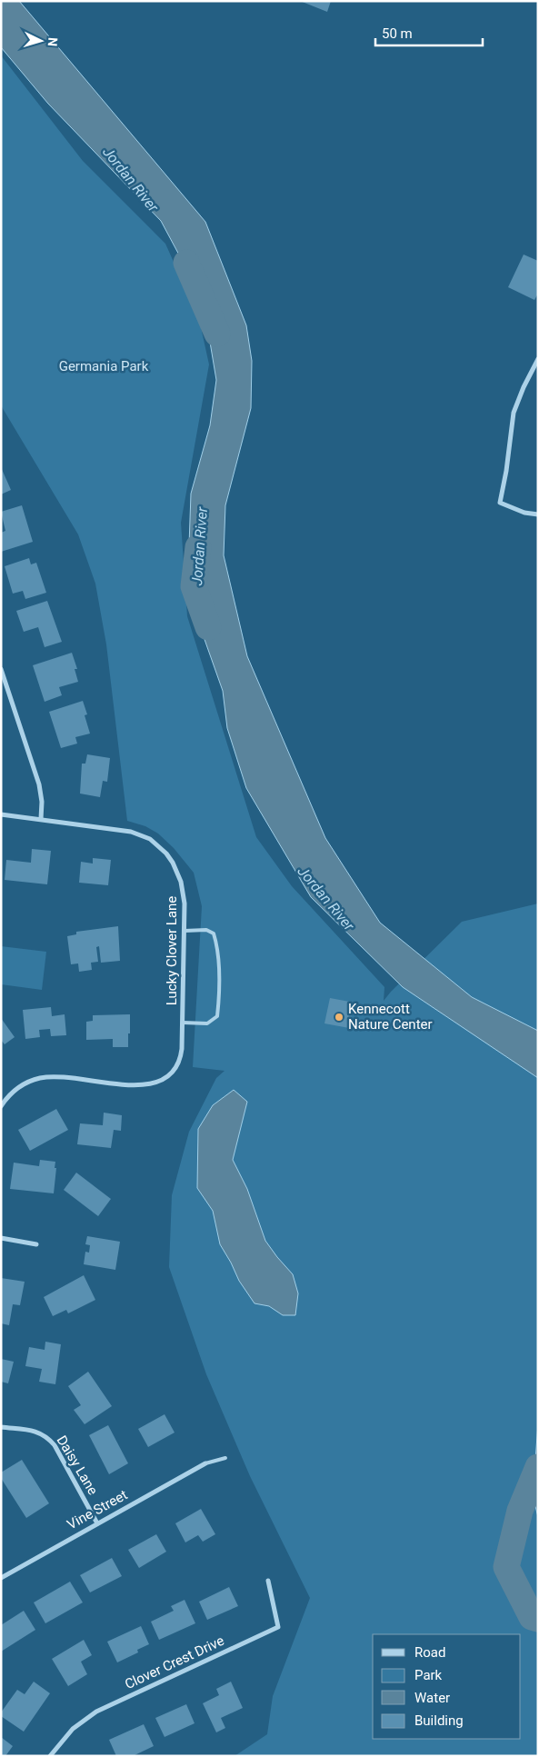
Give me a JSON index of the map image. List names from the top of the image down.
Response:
{
  "streets": {
    "street": [
      "Lucky Clover Lane",
      "Daisy Lane",
      "Vine Street",
      "Clover Crest Drive"
    ]
  },
  "crossings": [
    ["Daisy Lane", "Vine Street"]
  ],
  "water": ["Jordan River"],
  "parks": ["Germania Park"],
  "places": ["Kennecott Nature Center"],
  "legend": [
    "Road",
    "Park",
    "Water",
    "Building"
  ],
  "scale_bar": "50 m",
  "north": "right"
}
